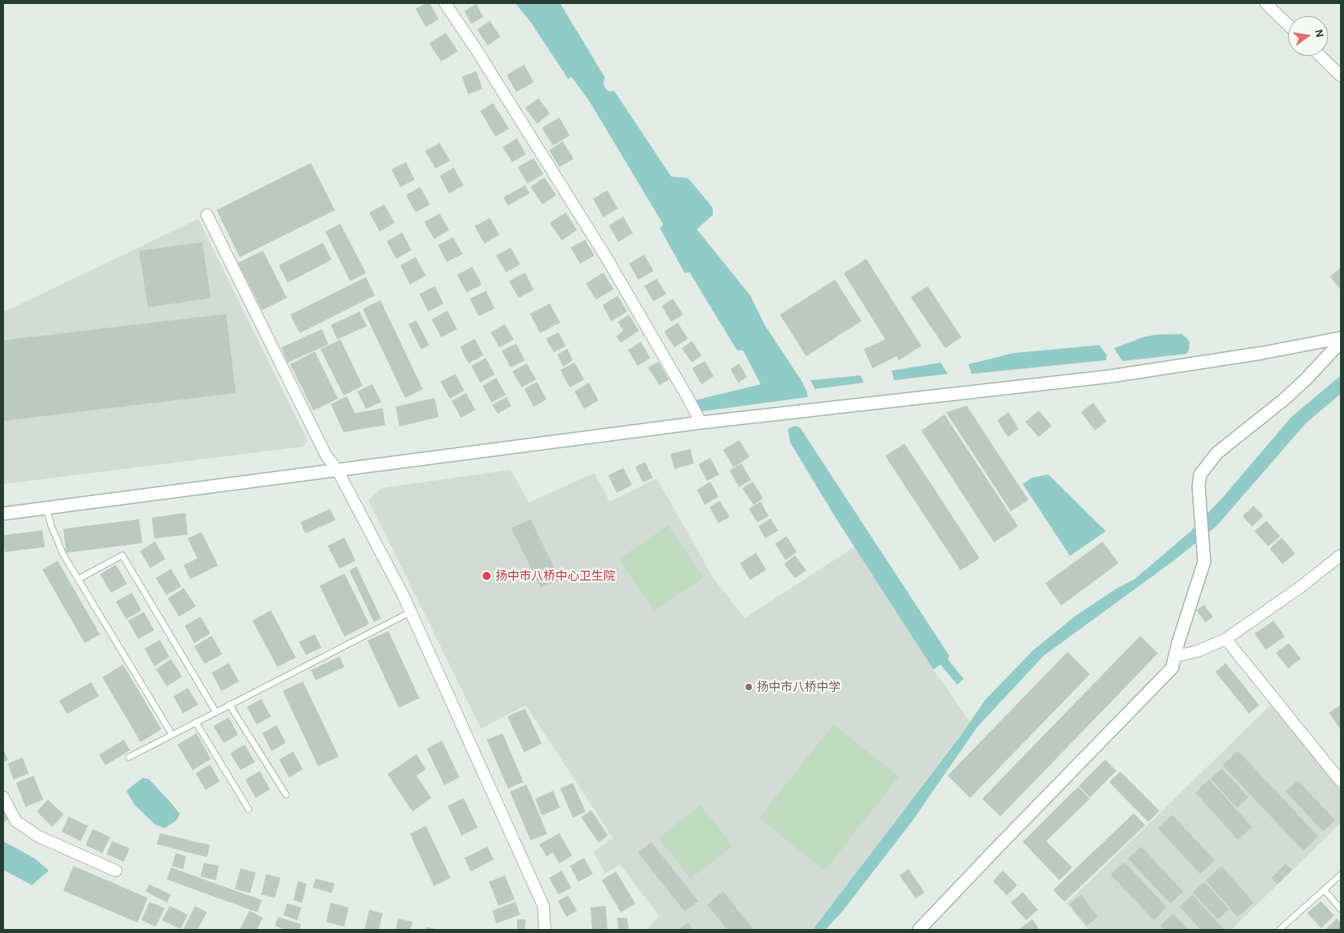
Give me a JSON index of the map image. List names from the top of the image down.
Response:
{
  "places": ["扬中市八桥中心卫生院", "扬中市八桥中学"],
  "north": "right"
}
